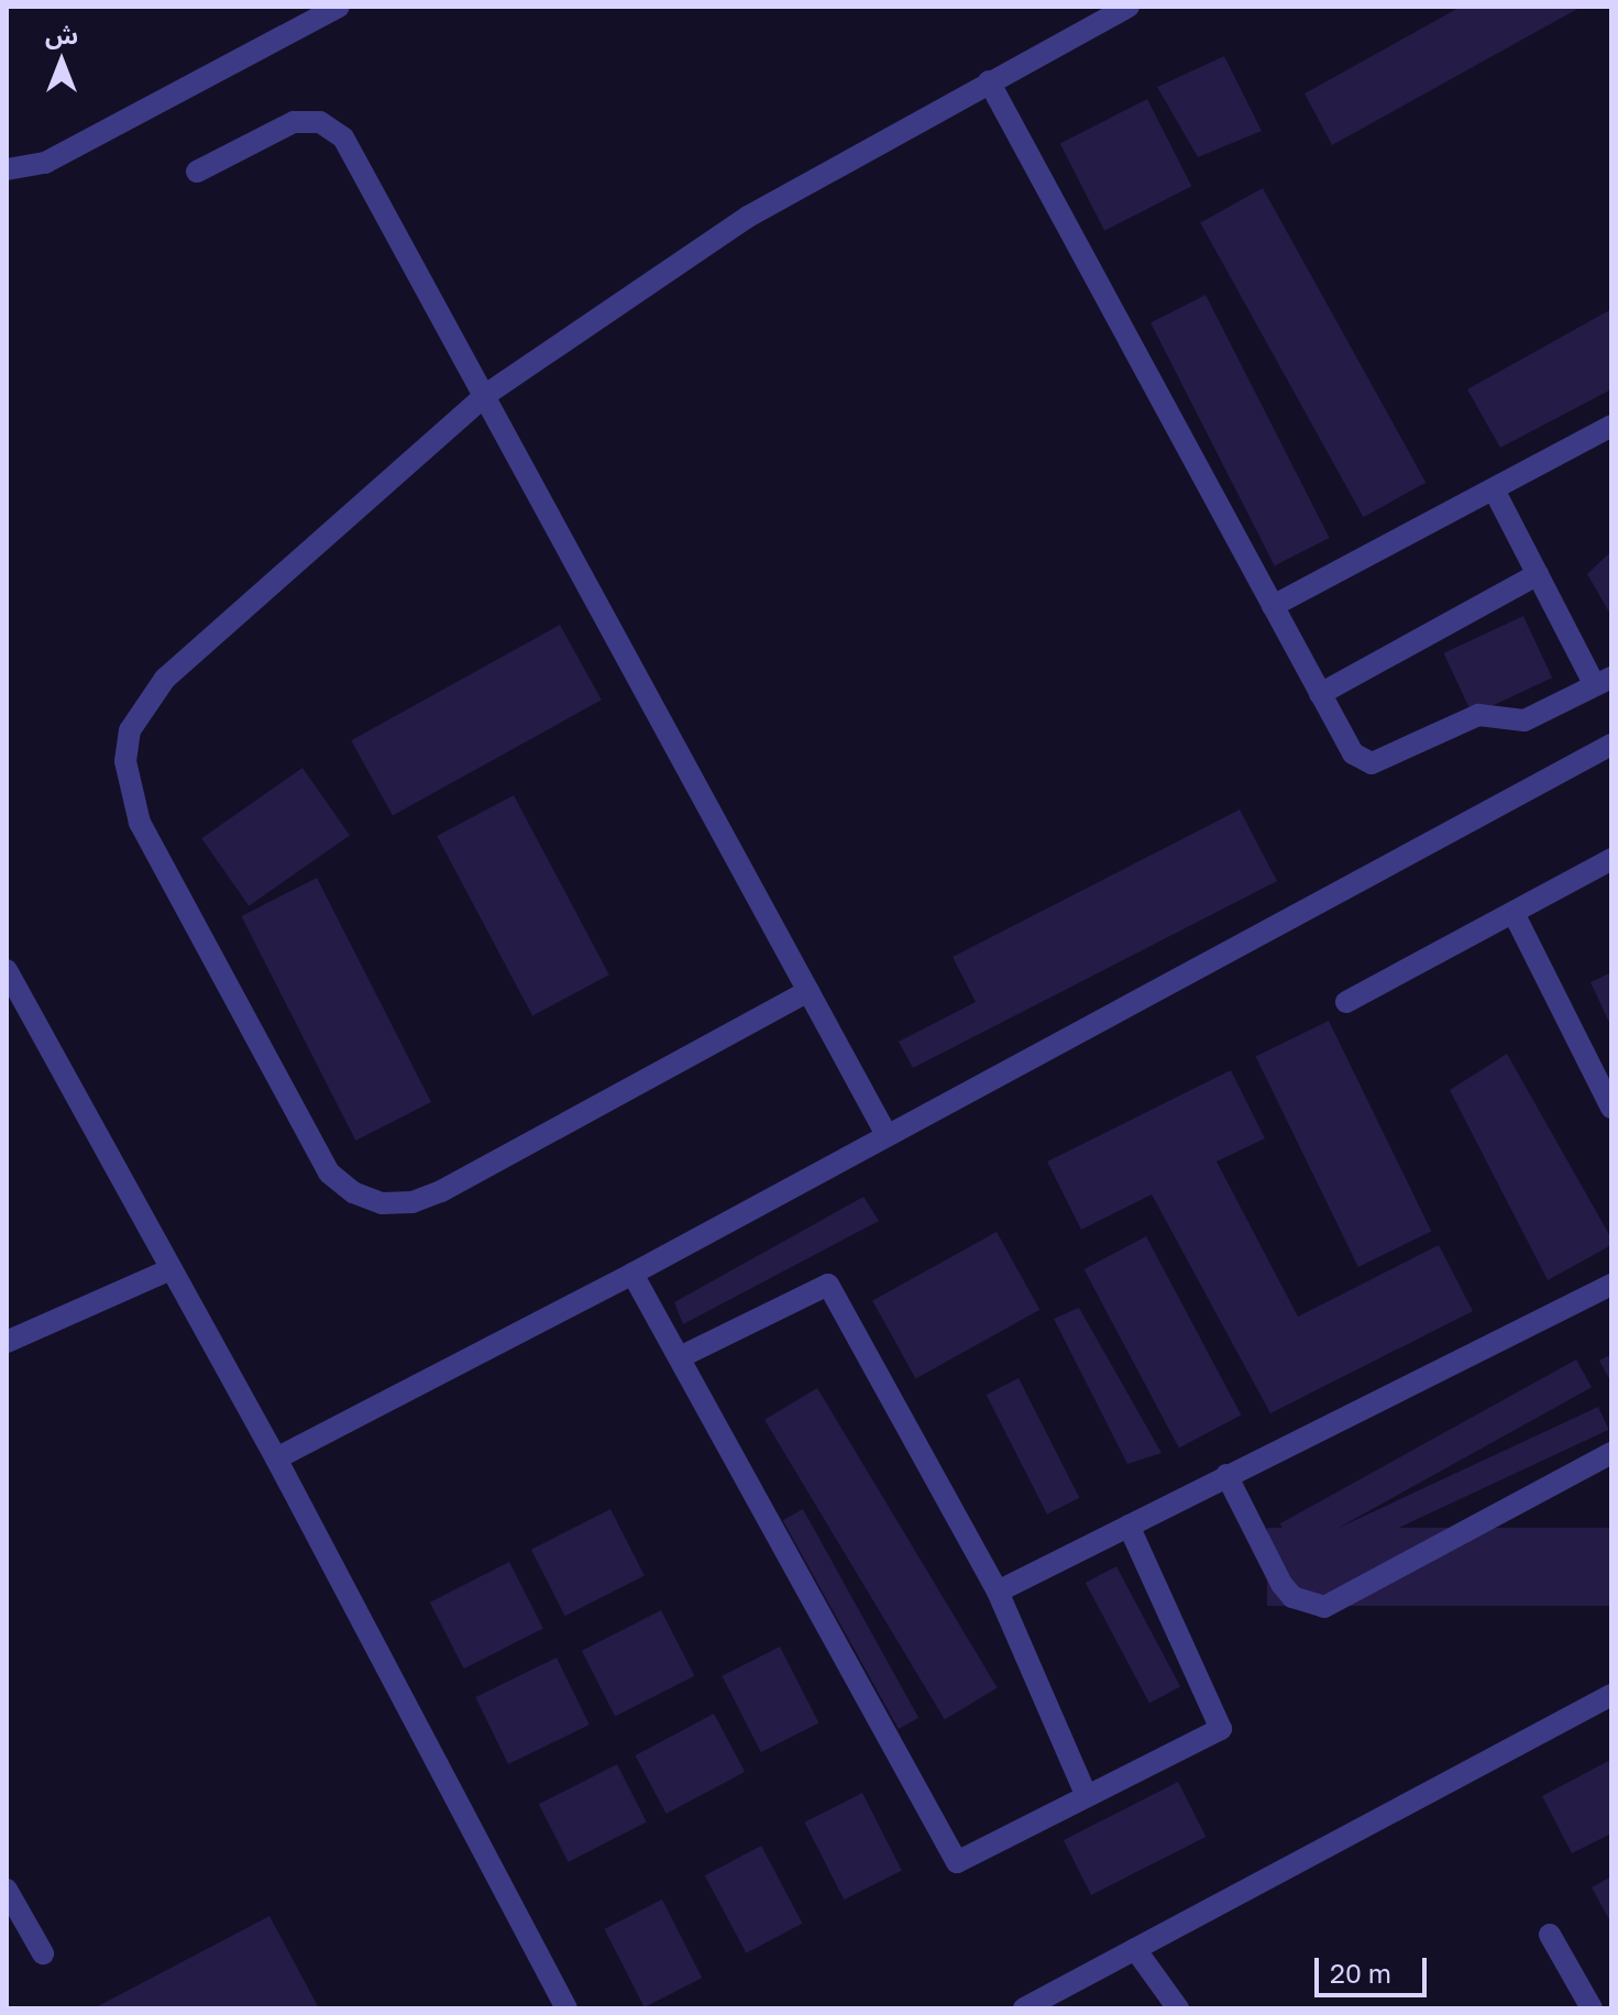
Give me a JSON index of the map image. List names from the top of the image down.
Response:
{
  "scale_bar": "20 m",
  "north": "top"
}
